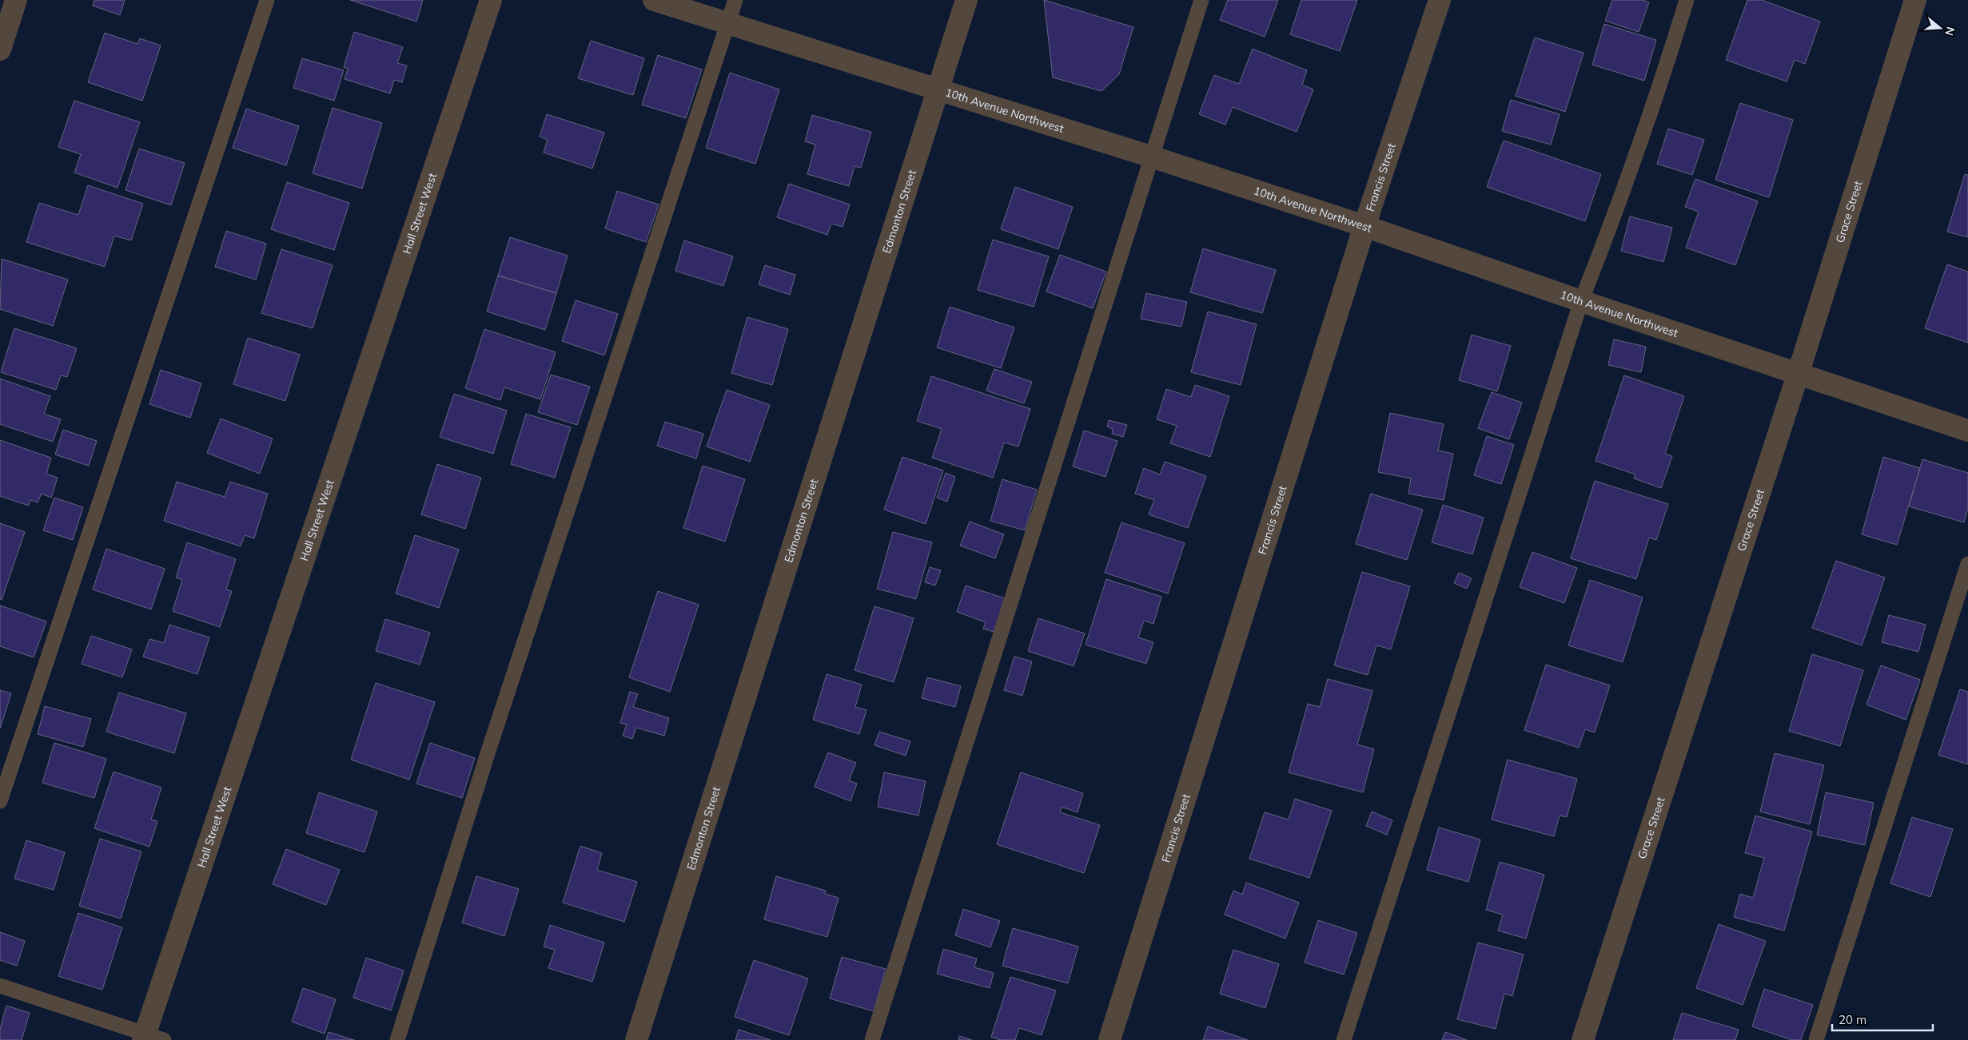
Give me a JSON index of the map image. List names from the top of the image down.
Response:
{
  "streets": {
    "street": [
      "10th Avenue Northwest",
      "Francis Street",
      "Edmonton Street",
      "Grace Street",
      "Hall Street West"
    ]
  },
  "crossings": [
    ["10th Avenue Northwest", "Francis Street"],
    ["10th Avenue Northwest", "Edmonton Street"],
    ["10th Avenue Northwest", "Grace Street"]
  ],
  "scale_bar": "20 m",
  "north": "right"
}
